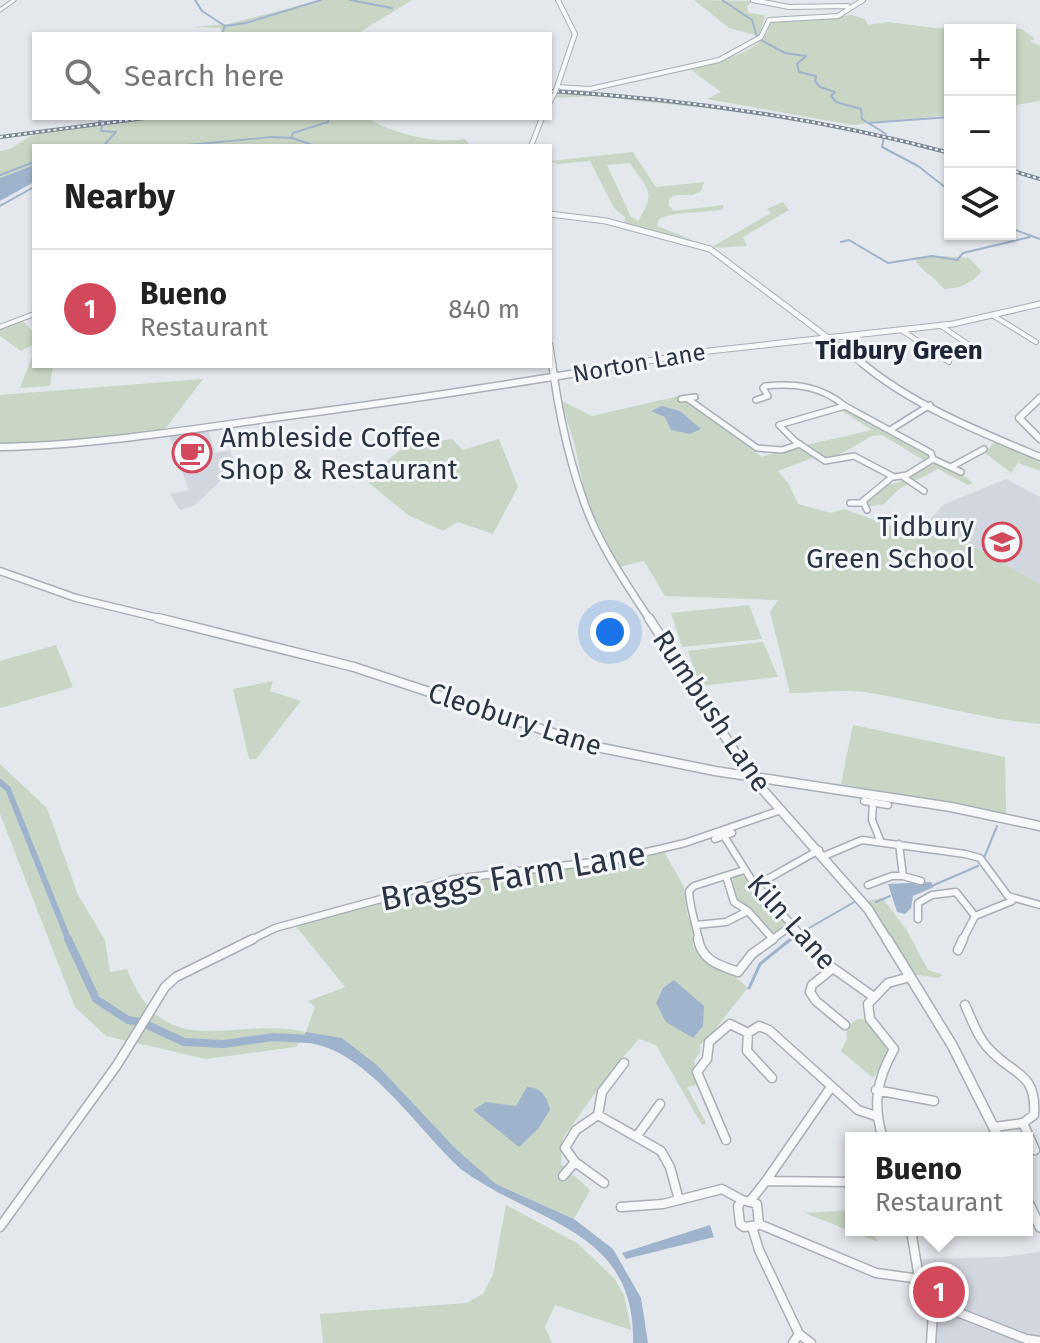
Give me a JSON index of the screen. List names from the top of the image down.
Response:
{
  "streets": {
    "street": [
      "Norton Lane",
      "Rumbush Lane",
      "Cleobury Lane",
      "Braggs Farm Lane",
      "Kiln Lane"
    ]
  },
  "crossings": [
    ["Norton Lane", "Rumbush Lane"],
    ["Rumbush Lane", "Cleobury Lane"],
    ["Rumbush Lane", "Braggs Farm Lane"]
  ],
  "districts": ["Tidbury Green"],
  "places": {
    "cafe": ["Ambleside Coffee Shop & Restaurant"],
    "school or university": ["Tidbury Green School"]
  },
  "page": {
    "map_buttons": ["+", "−"],
    "search": "Search here",
    "heading": "Nearby",
    "list": [
      {
        "mark": "1",
        "name": "Bueno",
        "note": "Restaurant",
        "value": "840 m"
      }
    ],
    "popup": ["Bueno", "Restaurant"],
    "pins": "1"
  }
}
